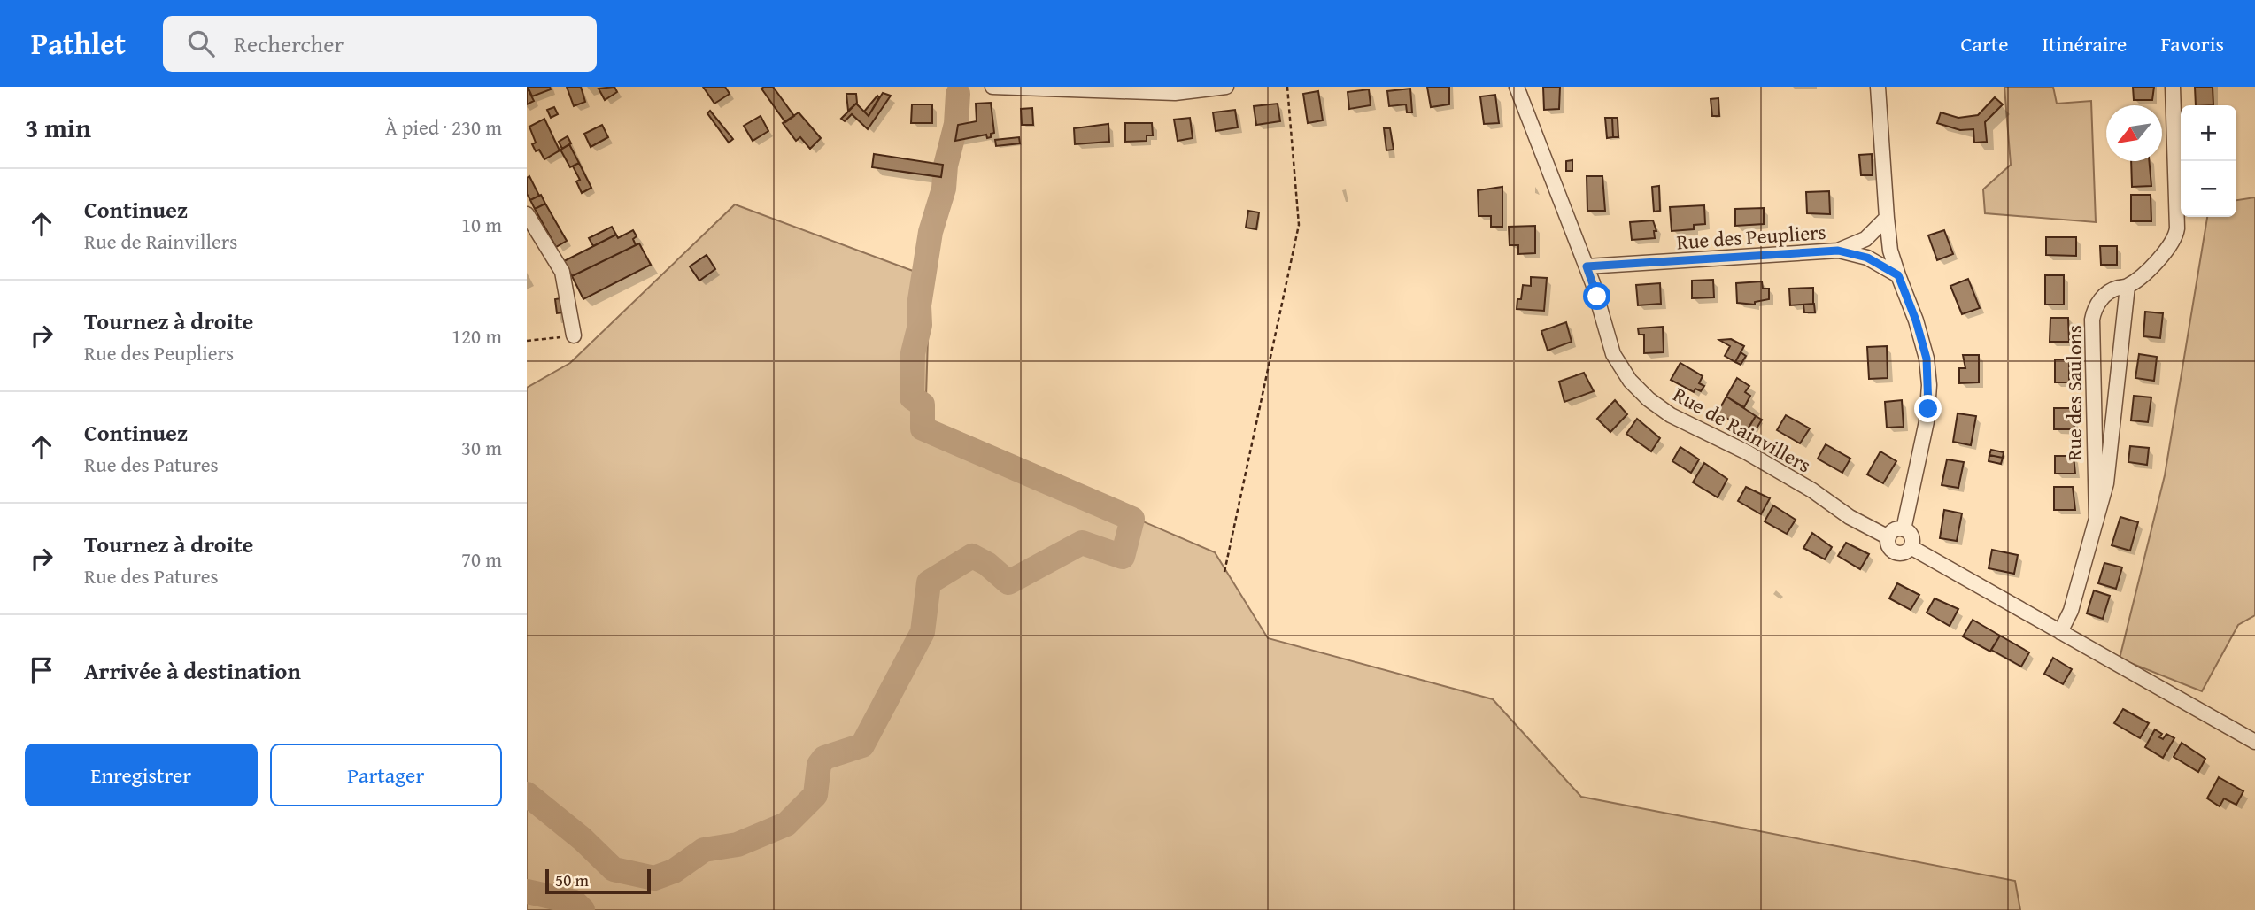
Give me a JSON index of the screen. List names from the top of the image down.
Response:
{
  "streets": {
    "street": ["Rue des Peupliers", "Rue des Saulons", "Rue de Rainvillers"]
  },
  "crossings": [
    ["Rue des Peupliers", "Rue de Rainvillers"]
  ],
  "scale_bar": "50 m",
  "north": "bottom left",
  "page": {
    "header": "Pathlet",
    "search": "Rechercher",
    "nav": ["Carte", "Itinéraire", "Favoris"],
    "heading": ["3 min", "À pied · 230 m"],
    "map_buttons": ["+", "−"],
    "list": [
      ["Continuez", "Rue de Rainvillers", "10 m"],
      ["Tournez à droite", "Rue des Peupliers", "120 m"],
      ["Continuez", "Rue des Patures", "30 m"],
      ["Tournez à droite", "Rue des Patures", "70 m"],
      "Arrivée à destination"
    ],
    "buttons": ["Enregistrer", "Partager"],
    "scale": "50 m"
  }
}
